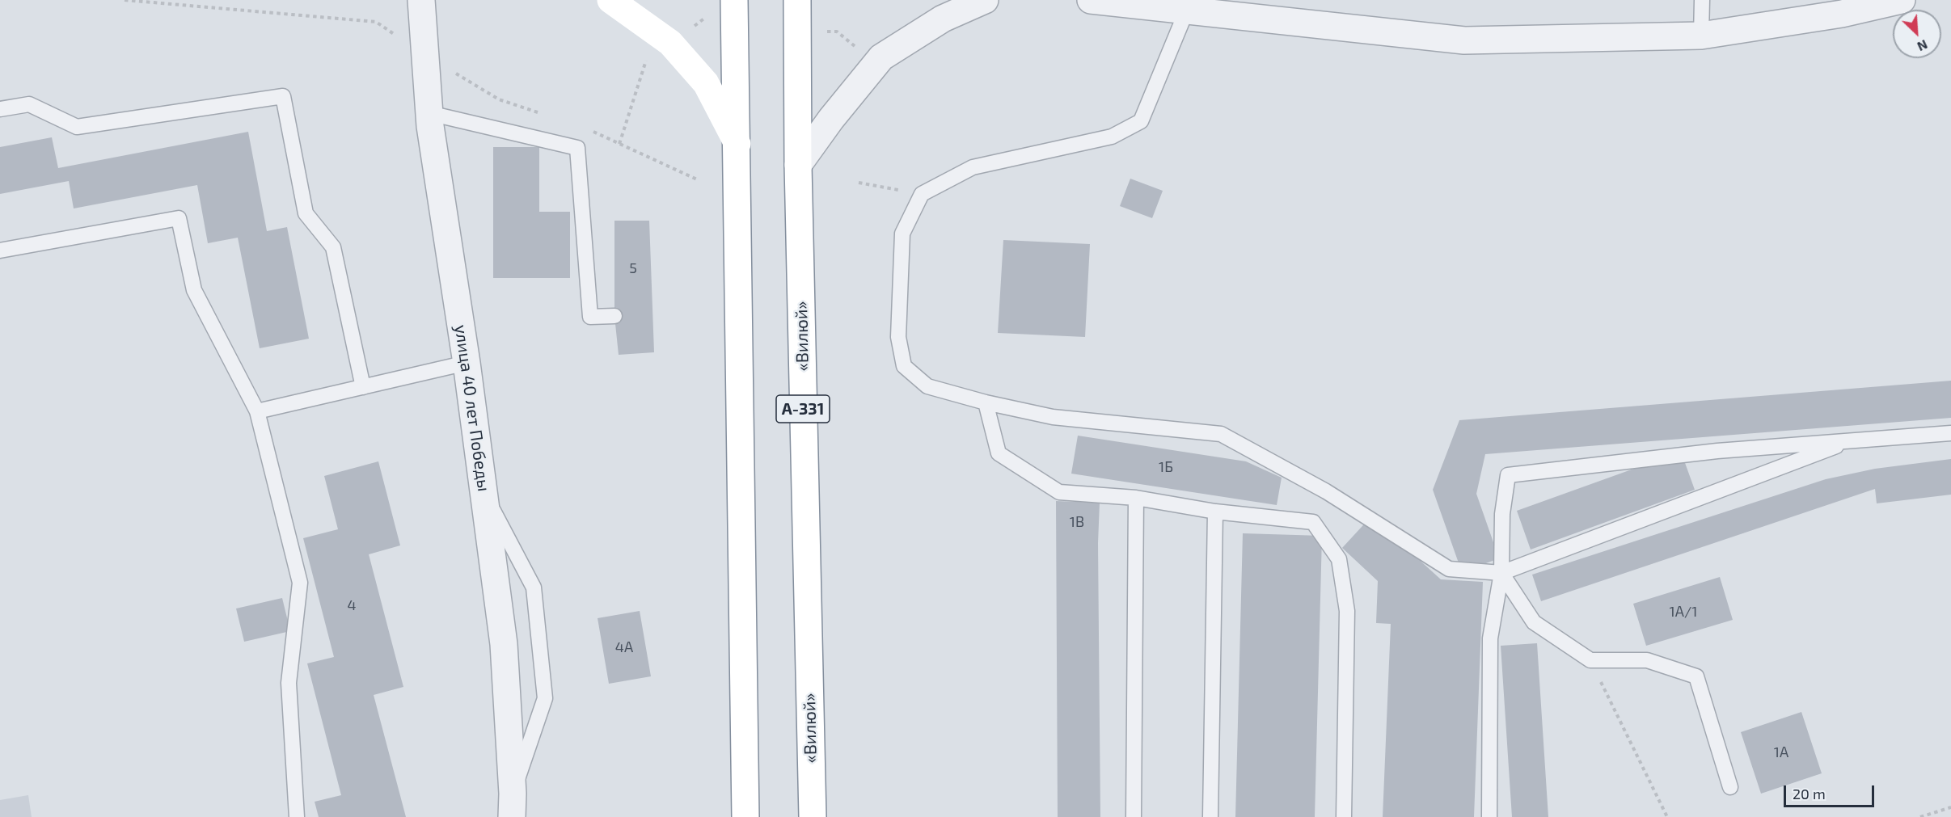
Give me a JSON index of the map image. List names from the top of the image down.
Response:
{
  "streets": {
    "main road": ["«Вилюй»", "А-331"],
    "street": ["улица 40 лет Победы"]
  },
  "house_numbers": [
    "5",
    "1Б",
    "1В",
    "4",
    "1А/1",
    "4А",
    "1А"
  ],
  "scale_bar": "20 m",
  "north": "bottom right"
}
